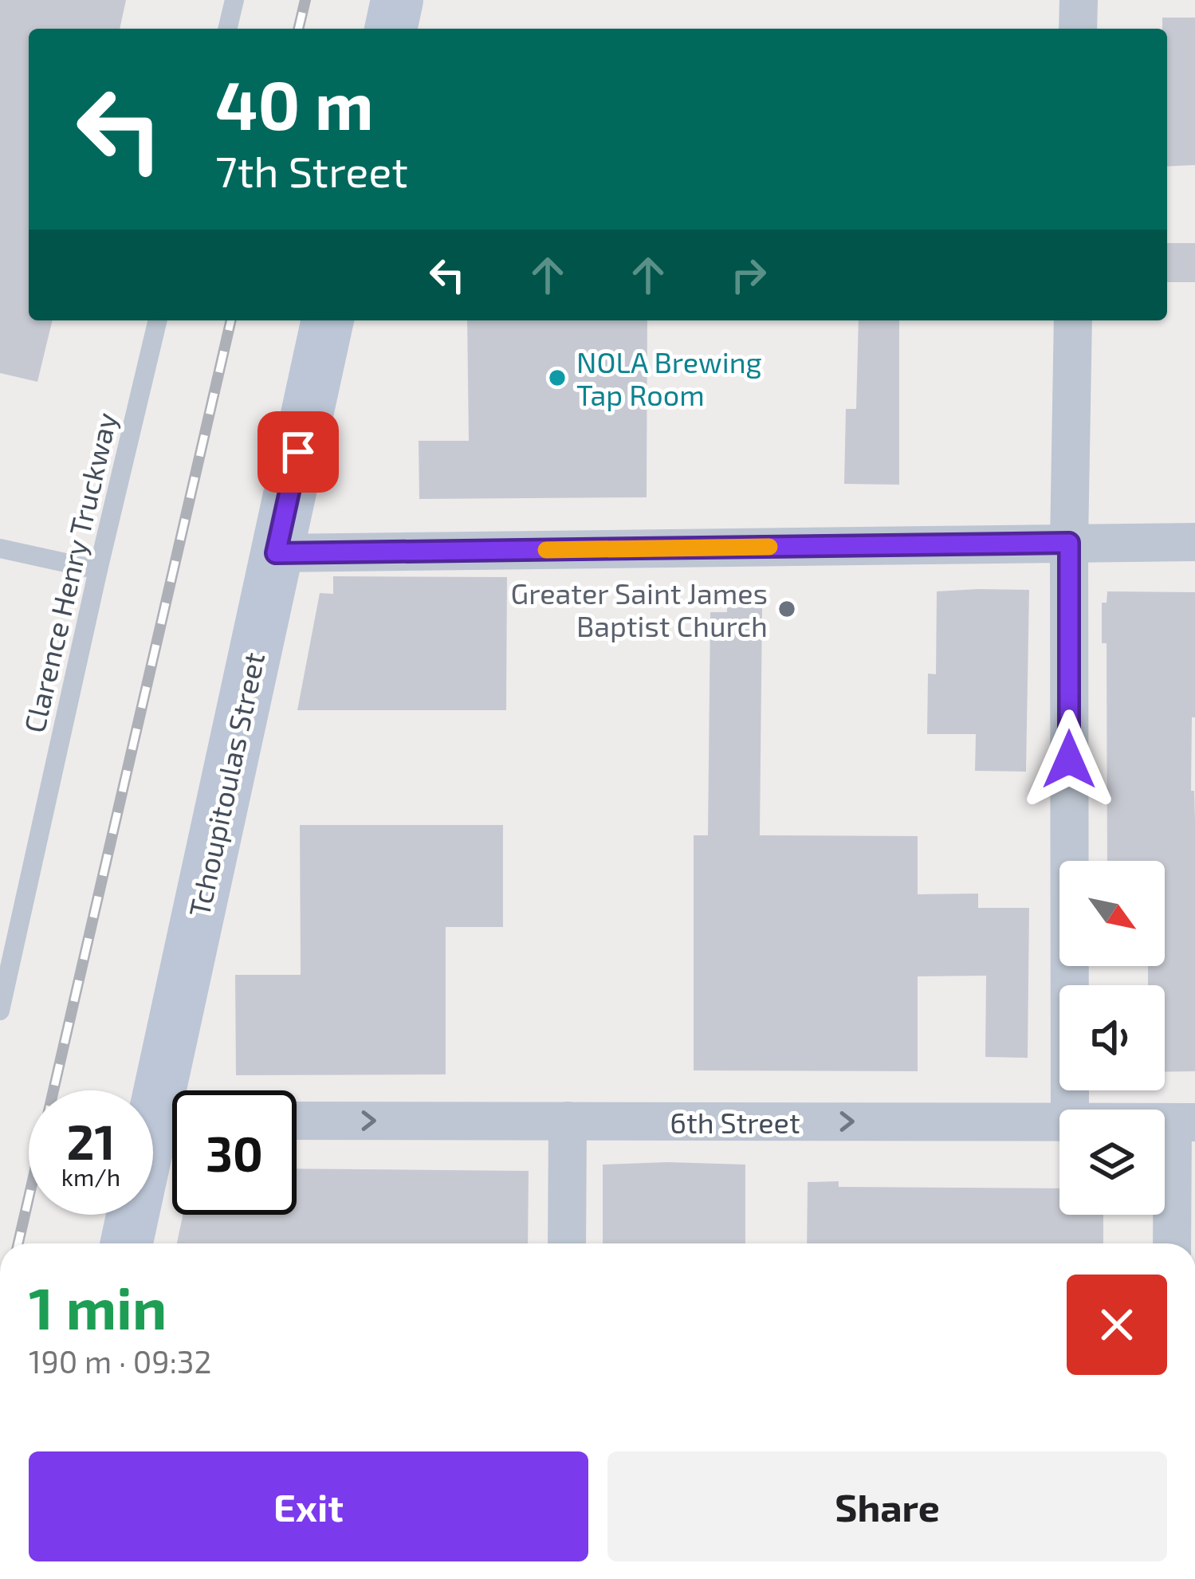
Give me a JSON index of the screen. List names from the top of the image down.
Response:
{
  "streets": {
    "street": ["Tchoupitoulas Street", "6th Street"],
    "lane": ["Clarence Henry Truckway"]
  },
  "one_way": ["6th Street"],
  "places": ["NOLA Brewing Tap Room", "Greater Saint James Baptist Church"],
  "north": "bottom right",
  "page": {
    "turn": ["40 m", "7th Street"],
    "speed": "21 km/h",
    "limit": "30",
    "heading": ["1 min", "190 m · 09:32"],
    "buttons": ["Exit", "Share"]
  }
}
